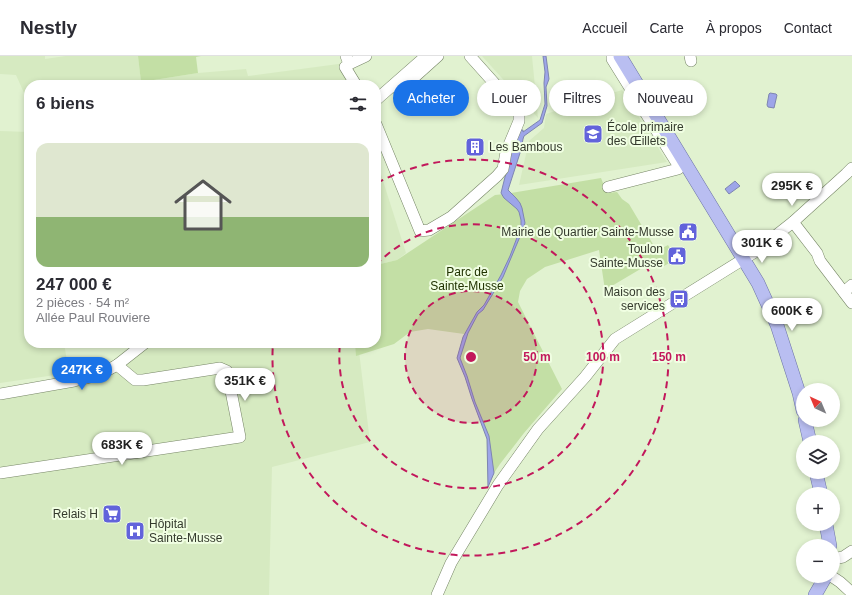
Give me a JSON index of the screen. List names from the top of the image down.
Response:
{
  "parks": ["Parc de Sainte-Musse"],
  "places": {
    "school or university": ["École primaire des Œillets"],
    "building": ["Les Bambous"],
    "public building": ["Mairie de Quartier Sainte-Musse", "Toulon Sainte-Musse"],
    "bus stop": ["Maison des services"],
    "supermarket": ["Relais H"],
    "hospital": ["Hôpital Sainte-Musse"]
  },
  "north": "top left",
  "page": {
    "header": "Nestly",
    "nav": [
      "Accueil",
      "Carte",
      "À propos",
      "Contact"
    ],
    "chip": [
      "Acheter",
      "Louer",
      "Filtres",
      "Nouveau"
    ],
    "heading": "6 biens",
    "list": [
      {
        "name": "247 000 €",
        "note": "2 pièces · 54 m² · Allée Paul Rouviere"
      }
    ],
    "price": [
      "295K €",
      "301K €",
      "600K €",
      "247K €",
      "351K €",
      "683K €"
    ],
    "map_buttons": ["+", "−"]
  },
  "rings": ["50 m", "100 m", "150 m"]
}
